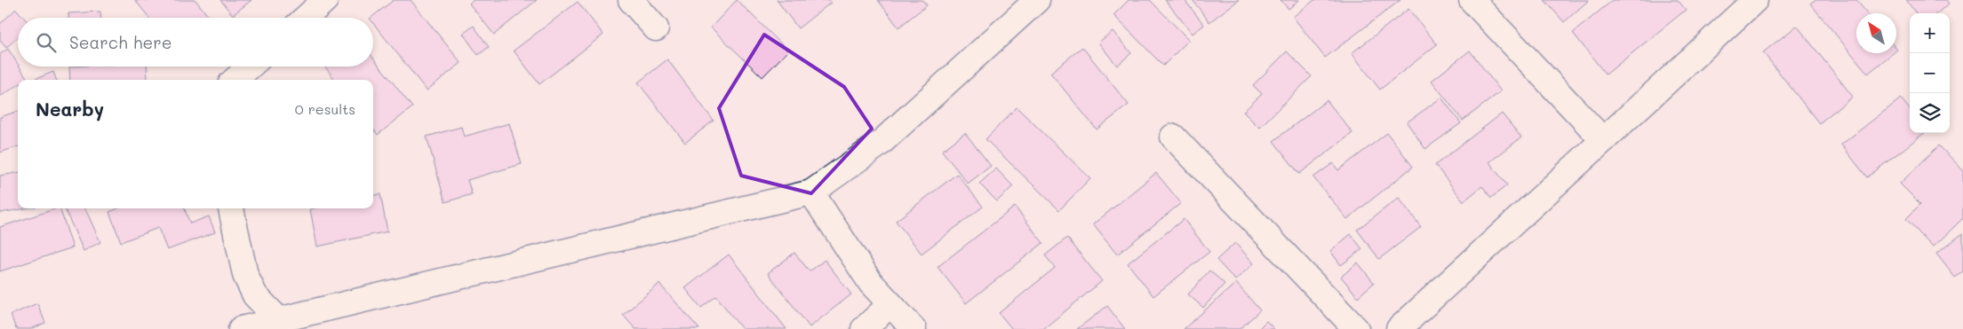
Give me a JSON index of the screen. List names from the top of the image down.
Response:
{
  "north": "top left",
  "page": {
    "map_buttons": ["+", "−"],
    "search": "Search here",
    "heading": ["Nearby", "0 results"]
  }
}
